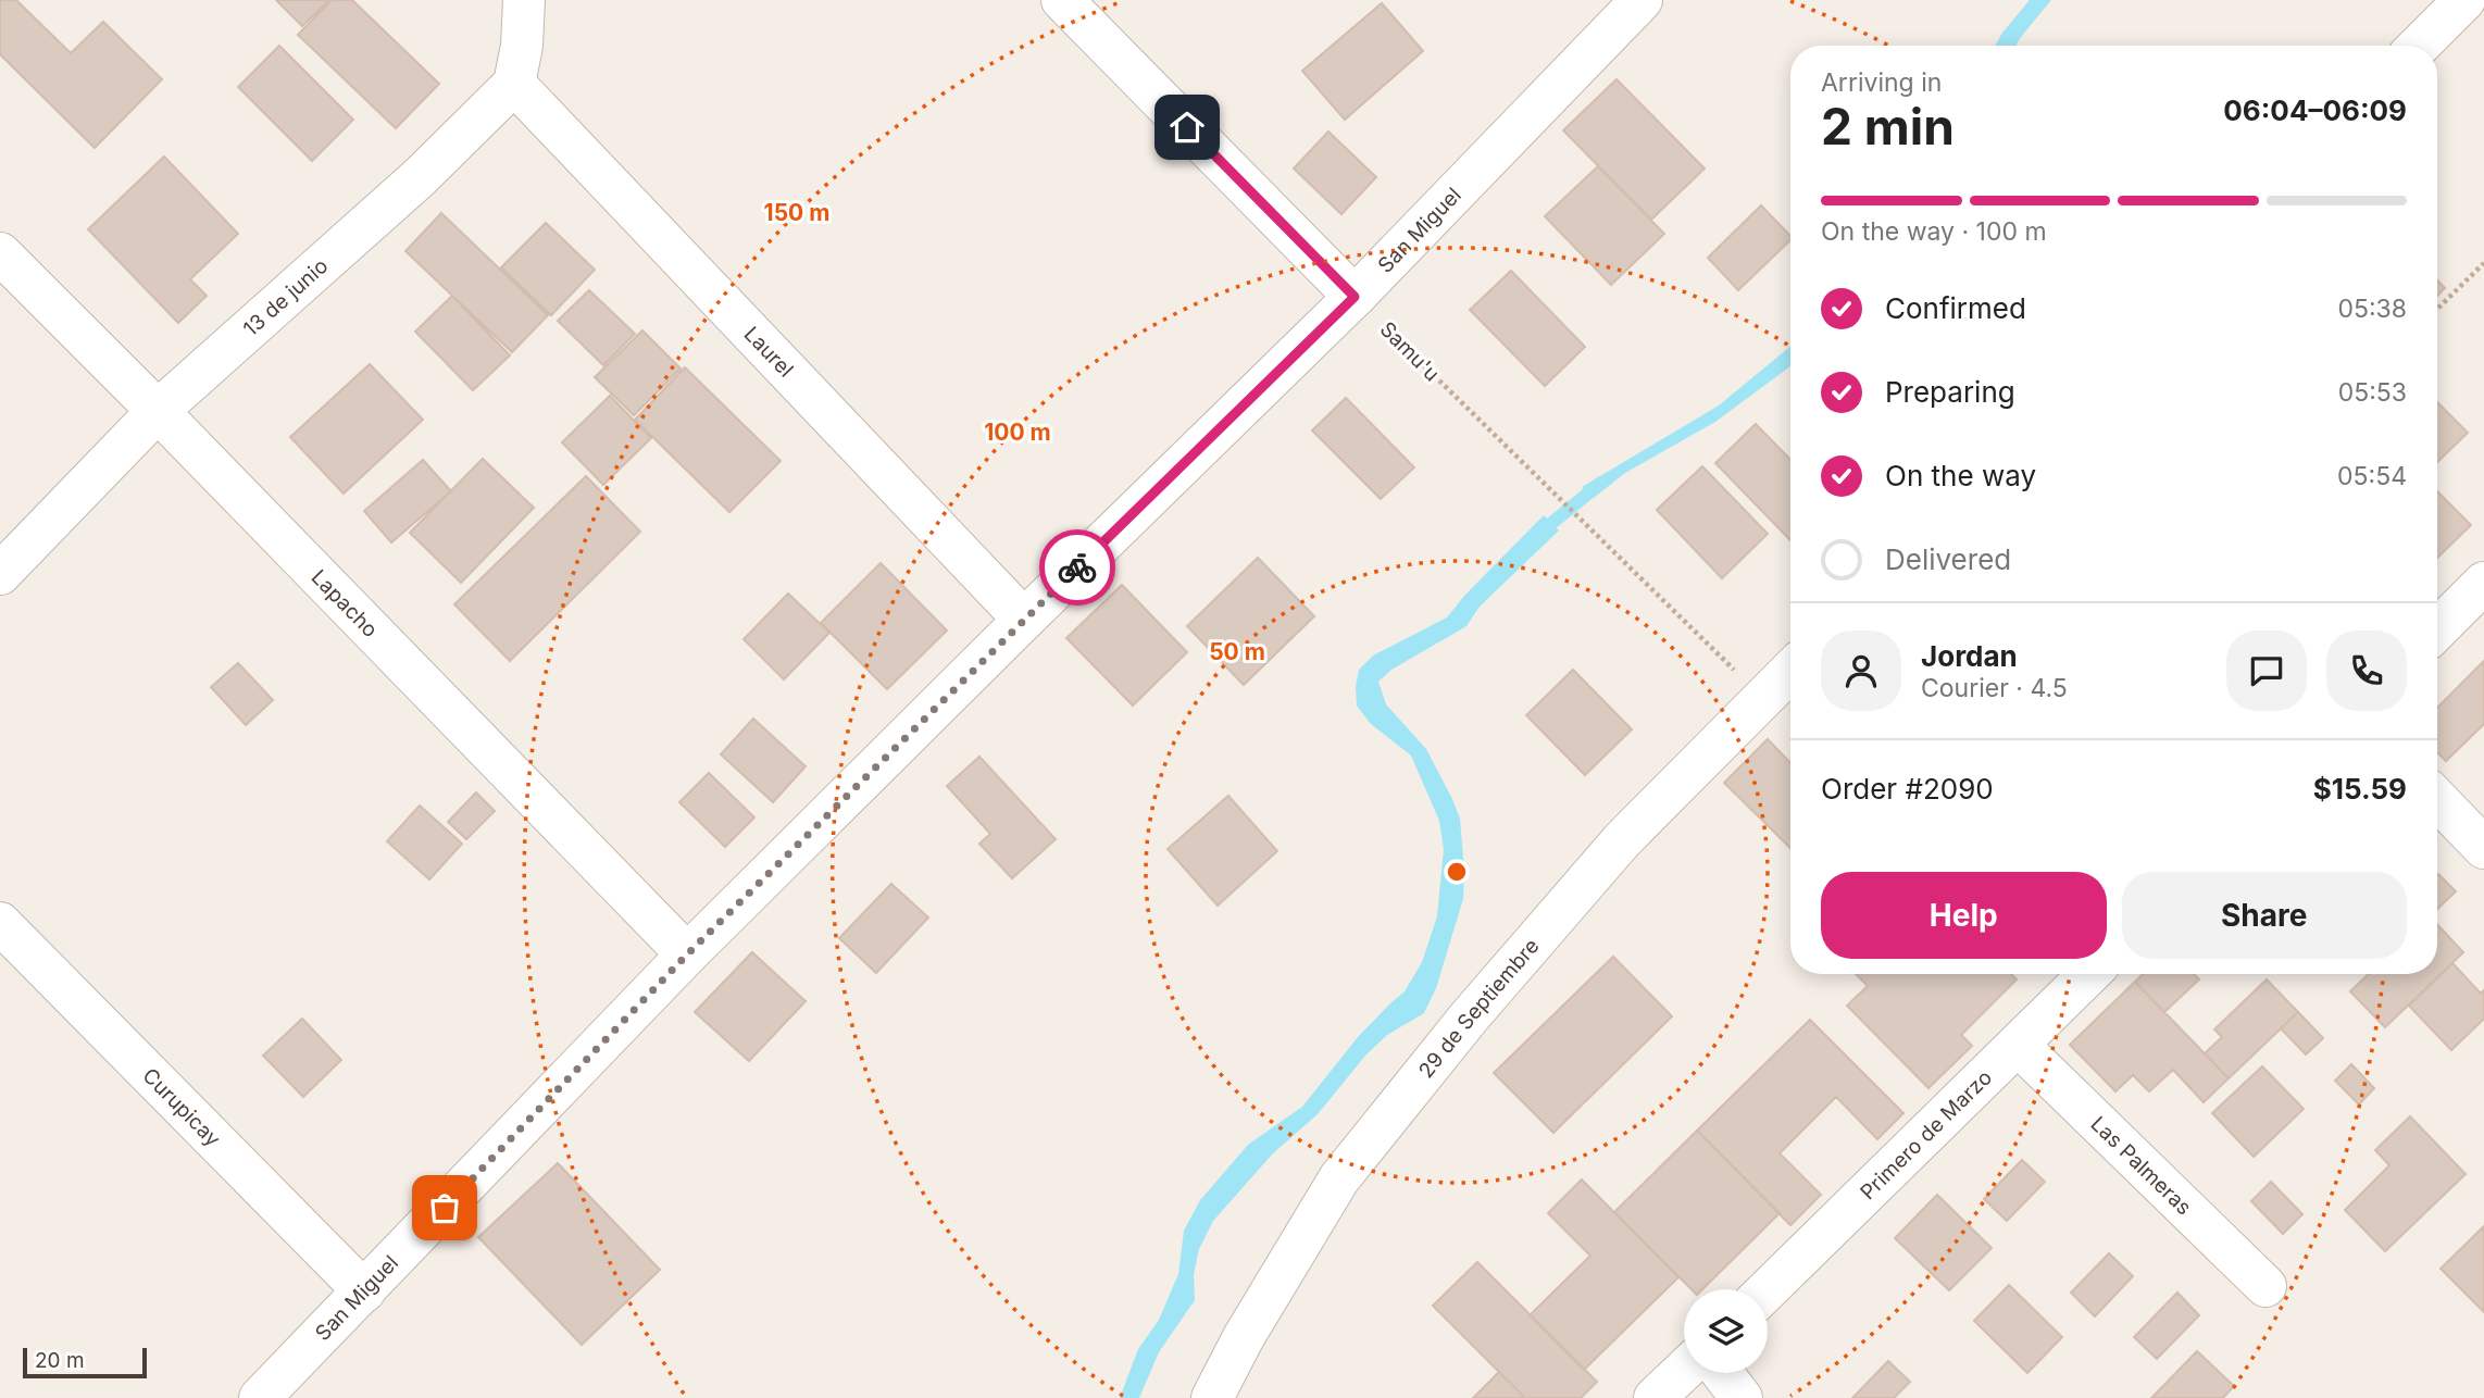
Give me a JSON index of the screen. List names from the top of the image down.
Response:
{
  "streets": {
    "street": [
      "San Miguel",
      "13 de junio",
      "Laurel",
      "Lapacho",
      "29 de Septiembre",
      "Curupicay",
      "Primero de Marzo",
      "Las Palmeras"
    ],
    "path": ["Samu'u"]
  },
  "crossings": [
    ["San Miguel", "Laurel"],
    ["San Miguel", "Samu'u"],
    ["San Miguel", "Lapacho"],
    ["San Miguel", "Curupicay"],
    ["13 de junio", "Laurel"],
    ["13 de junio", "Lapacho"],
    ["Samu'u", "29 de Septiembre"],
    ["Primero de Marzo", "Las Palmeras"]
  ],
  "scale_bar": "20 m",
  "page": {
    "heading": ["2 min", "Arriving in", "06:04–06:09"],
    "panel": [
      "Jordan",
      "Courier · 4.5",
      "Order #2090",
      "$15.59"
    ],
    "bar": "On the way · 100 m",
    "list": [
      ["Confirmed", "05:38"],
      ["Preparing", "05:53"],
      ["On the way", "05:54"],
      "Delivered"
    ],
    "buttons": ["Help", "Share"],
    "scale": "20 m"
  },
  "rings": ["150 m", "100 m", "50 m"]
}
